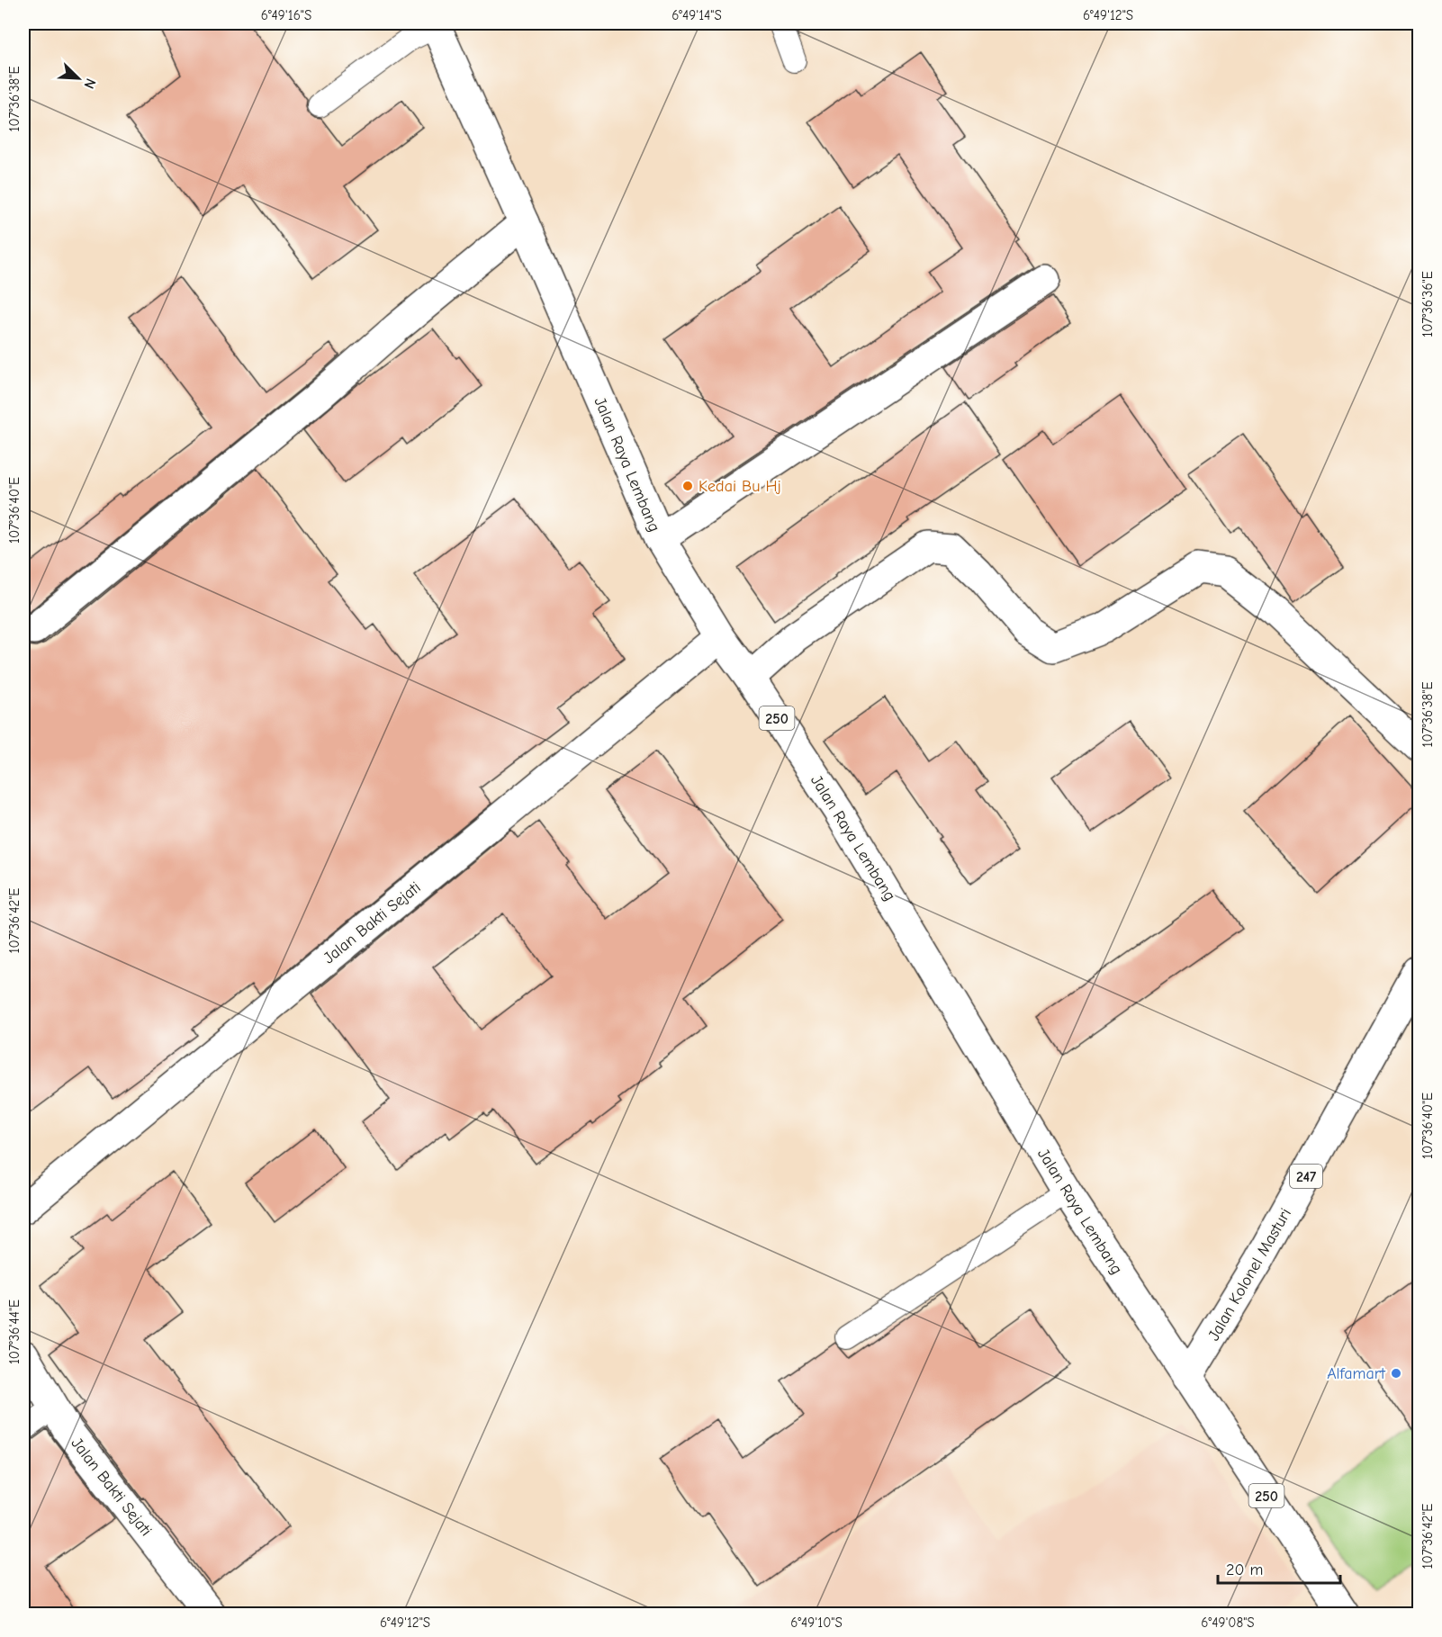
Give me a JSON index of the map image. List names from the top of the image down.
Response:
{
  "streets": {
    "street": [
      "Jalan Raya Lembang",
      "250",
      "Jalan Bakti Sejati",
      "247",
      "Jalan Kolonel Masturi"
    ]
  },
  "crossings": [
    ["Jalan Raya Lembang", "Jalan Bakti Sejati"],
    ["Jalan Raya Lembang", "Jalan Kolonel Masturi"]
  ],
  "places": ["Kedai Bu Hj", "Alfamart"],
  "scale_bar": "20 m",
  "north": "bottom right",
  "coordinates": [
    "6°49'16\"S",
    "6°49'14\"S",
    "6°49'12\"S",
    "107°36'38\"E",
    "107°36'36\"E",
    "107°36'40\"E",
    "107°36'42\"E",
    "107°36'44\"E",
    "6°49'10\"S",
    "6°49'08\"S"
  ]
}
